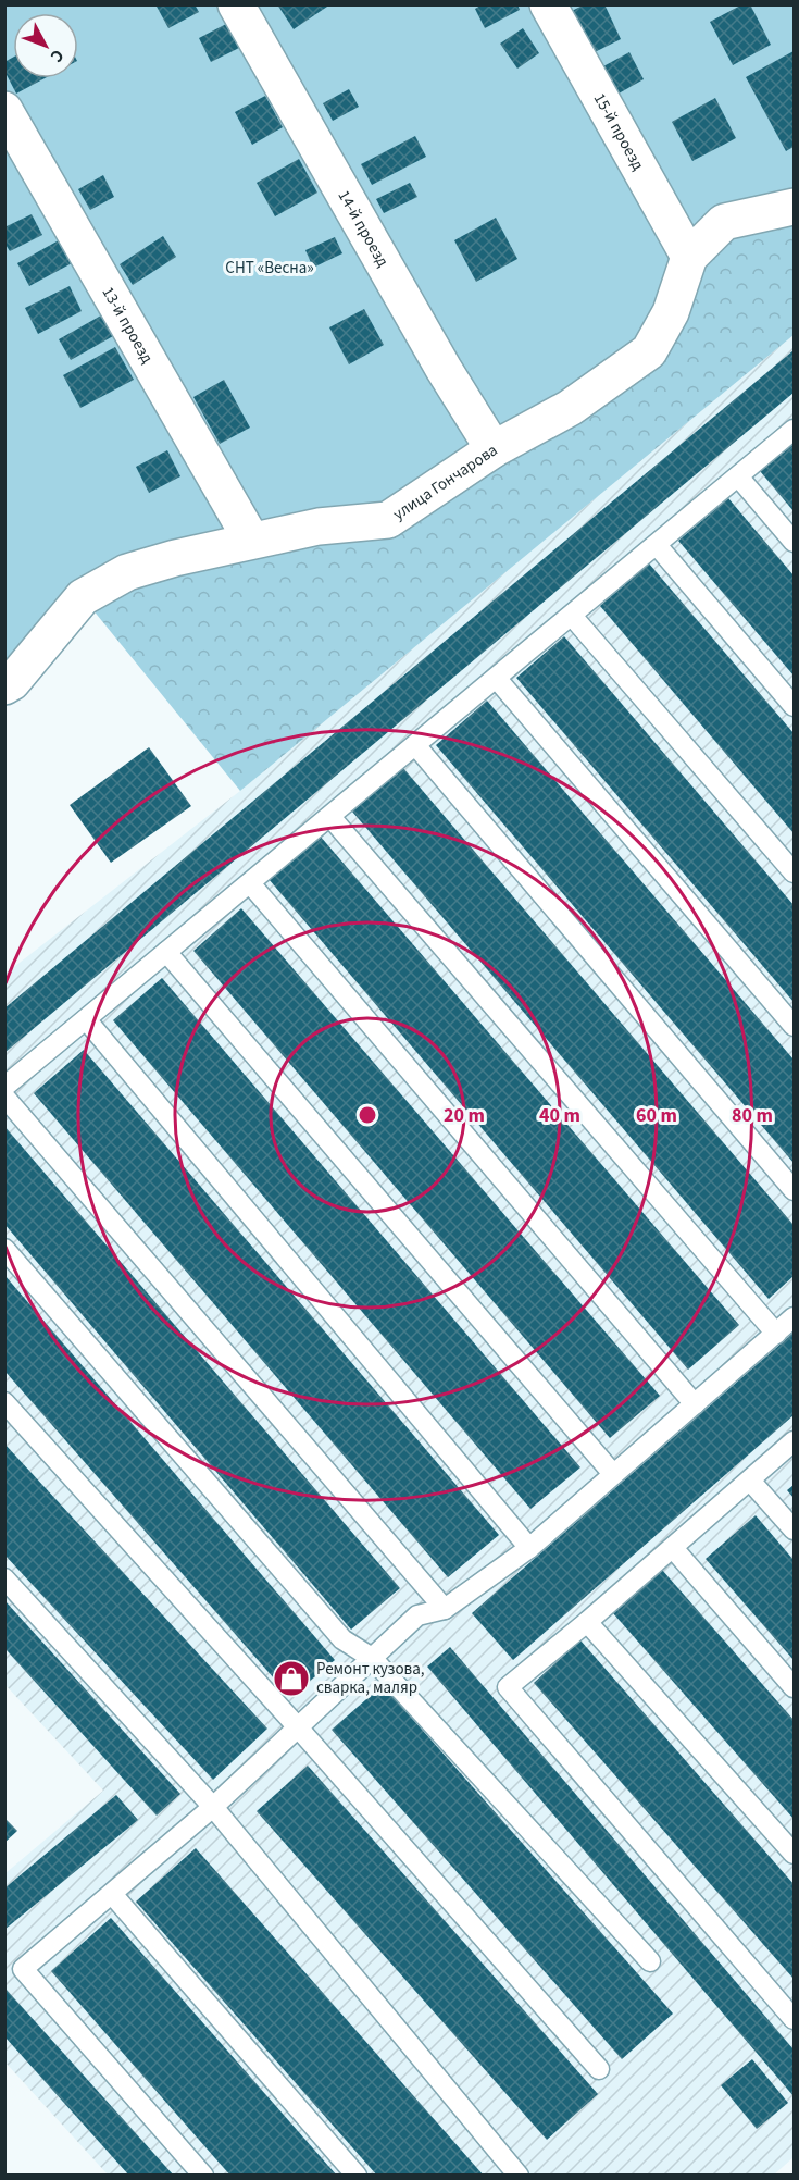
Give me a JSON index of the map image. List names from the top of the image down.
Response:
{
  "streets": {
    "street": [
      "15-й проезд",
      "14-й проезд",
      "13-й проезд",
      "улица Гончарова"
    ]
  },
  "crossings": [
    ["15-й проезд", "улица Гончарова"],
    ["14-й проезд", "улица Гончарова"],
    ["13-й проезд", "улица Гончарова"]
  ],
  "parks": ["СНТ «Весна»"],
  "places": {
    "shop": ["Ремонт кузова, сварка, маляр"]
  },
  "north": "bottom right",
  "rings": [
    "20 m",
    "40 m",
    "60 m",
    "80 m"
  ]
}
